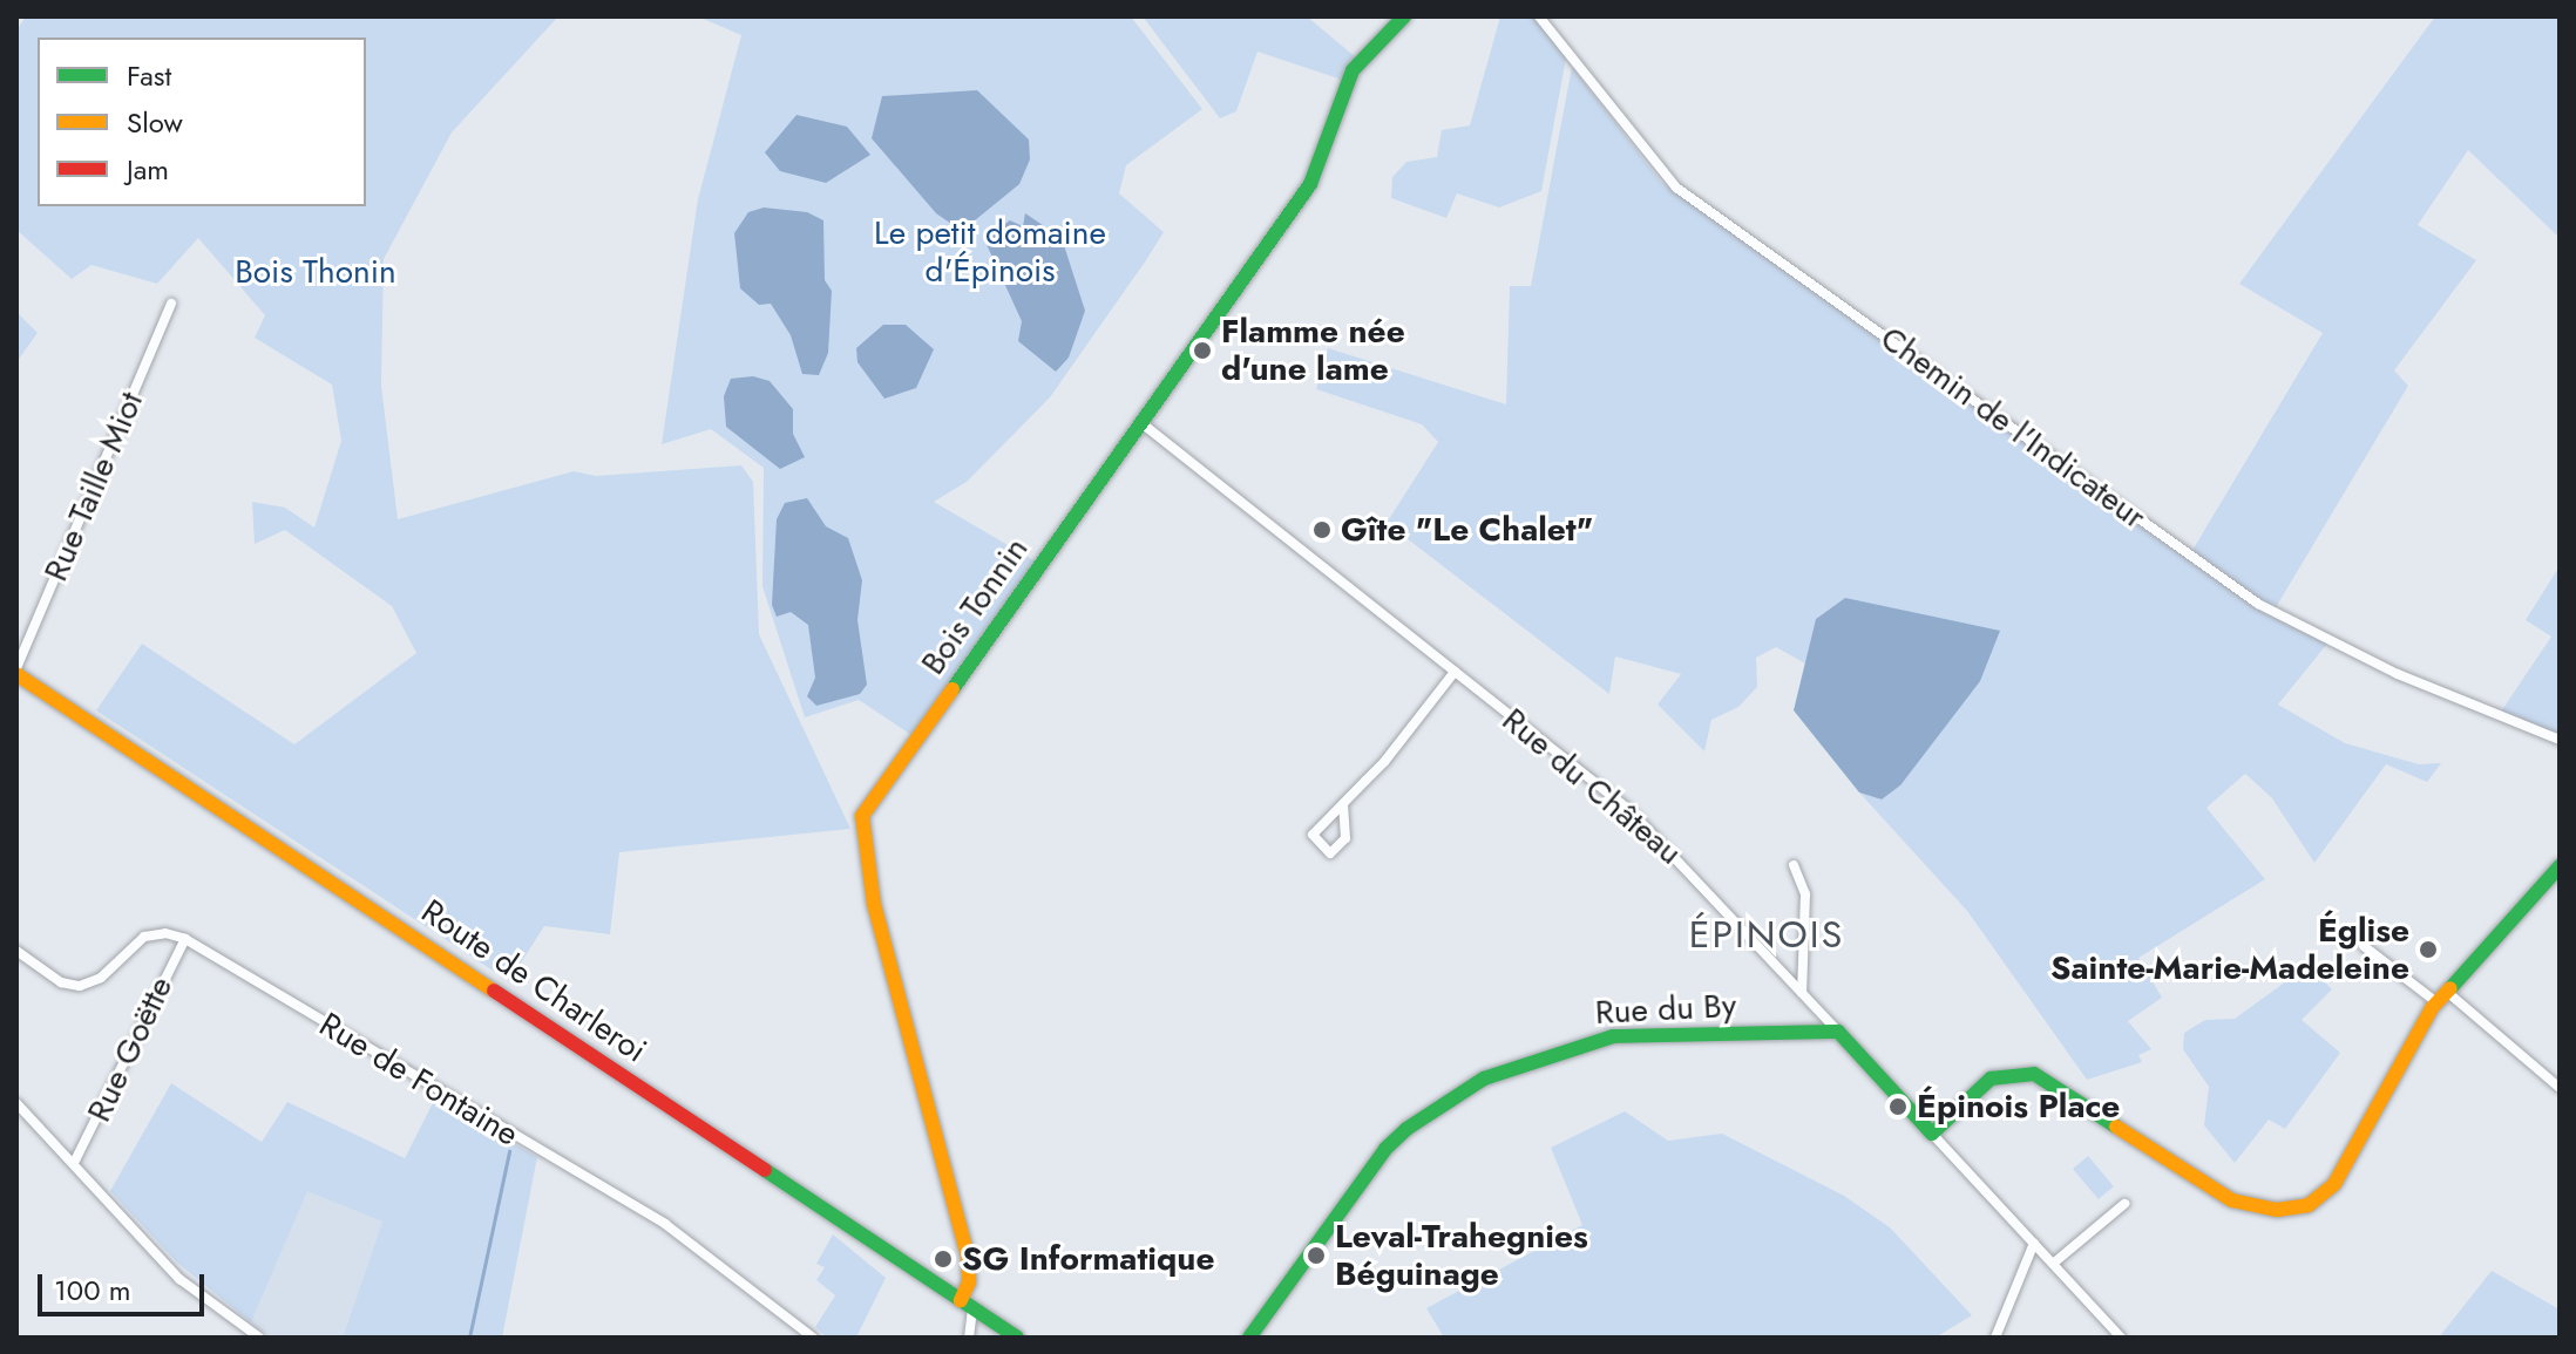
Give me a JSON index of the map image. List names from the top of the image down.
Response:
{
  "streets": {
    "street": [
      "Chemin de l'Indicateur",
      "Rue Taille Miot",
      "Bois Tonnin",
      "Rue du Château",
      "Route de Charleroi",
      "Rue du By",
      "Rue Goëtte",
      "Rue de Fontaine"
    ]
  },
  "crossings": [
    ["Rue Taille Miot", "Route de Charleroi"],
    ["Bois Tonnin", "Rue du Château"],
    ["Bois Tonnin", "Route de Charleroi"],
    ["Rue du Château", "Rue du By"],
    ["Rue Goëtte", "Rue de Fontaine"]
  ],
  "districts": ["ÉPINOIS"],
  "parks": ["Le petit domaine d'Épinois", "Bois Thonin"],
  "places": [
    "Flamme née d'une lame",
    "Gîte \"Le Chalet\"",
    "Église Sainte-Marie-Madeleine",
    "Épinois Place",
    "Leval-Trahegnies Béguinage",
    "SG Informatique"
  ],
  "legend": ["Fast", "Slow", "Jam"],
  "scale_bar": "100 m"
}
